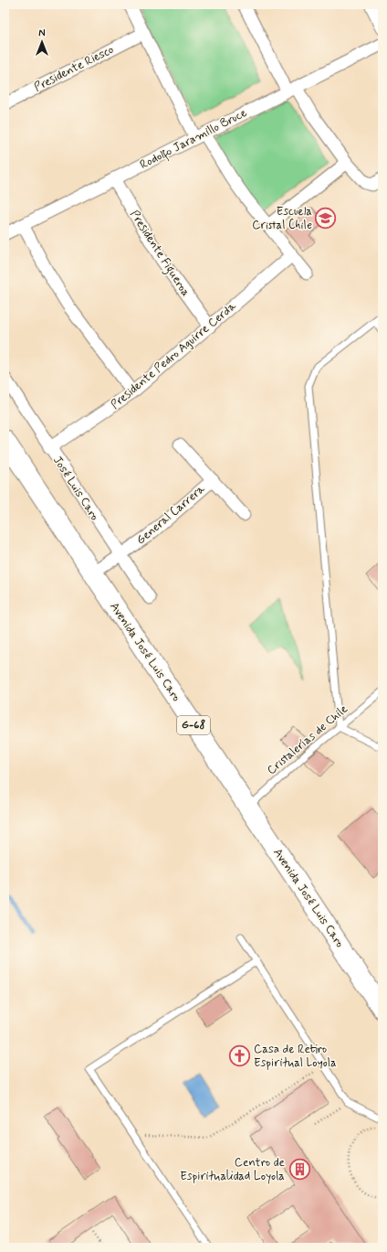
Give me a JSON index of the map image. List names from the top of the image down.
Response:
{
  "streets": {
    "main road": ["Avenida José Luis Caro", "G-68"],
    "street": [
      "Presidente Riesco",
      "Rodolfo Jaramillo Bruce",
      "Presidente Figueroa",
      "Presidente Pedro Aguirre Cerda",
      "José Luis Caro",
      "General Carrera"
    ],
    "lane": ["Cristalerías de Chile"]
  },
  "crossings": [
    ["Rodolfo Jaramillo Bruce", "Presidente Figueroa"],
    ["Presidente Figueroa", "Presidente Pedro Aguirre Cerda"],
    ["Presidente Pedro Aguirre Cerda", "José Luis Caro"],
    ["José Luis Caro", "General Carrera"],
    ["General Carrera", "Avenida José Luis Caro"],
    ["Avenida José Luis Caro", "Cristalerías de Chile"]
  ],
  "places": {
    "school or university": ["Escuela Cristal Chile"],
    "church": ["Casa de Retiro Espiritual Loyola"],
    "building": ["Centro de Espiritualidad Loyola"]
  },
  "north": "top"
}
